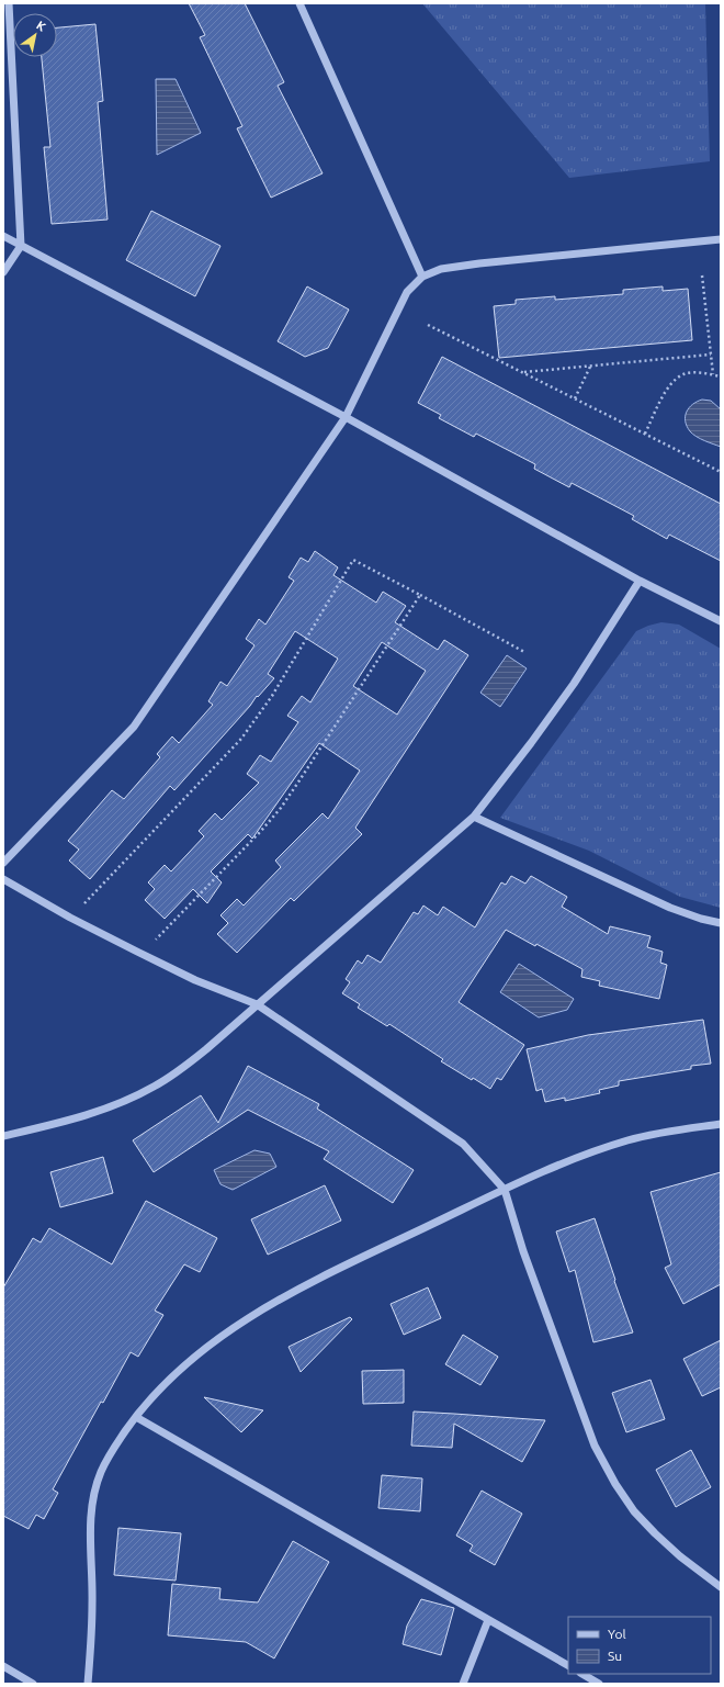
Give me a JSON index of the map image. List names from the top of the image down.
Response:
{
  "legend": ["Yol", "Su"],
  "north": "top right"
}
